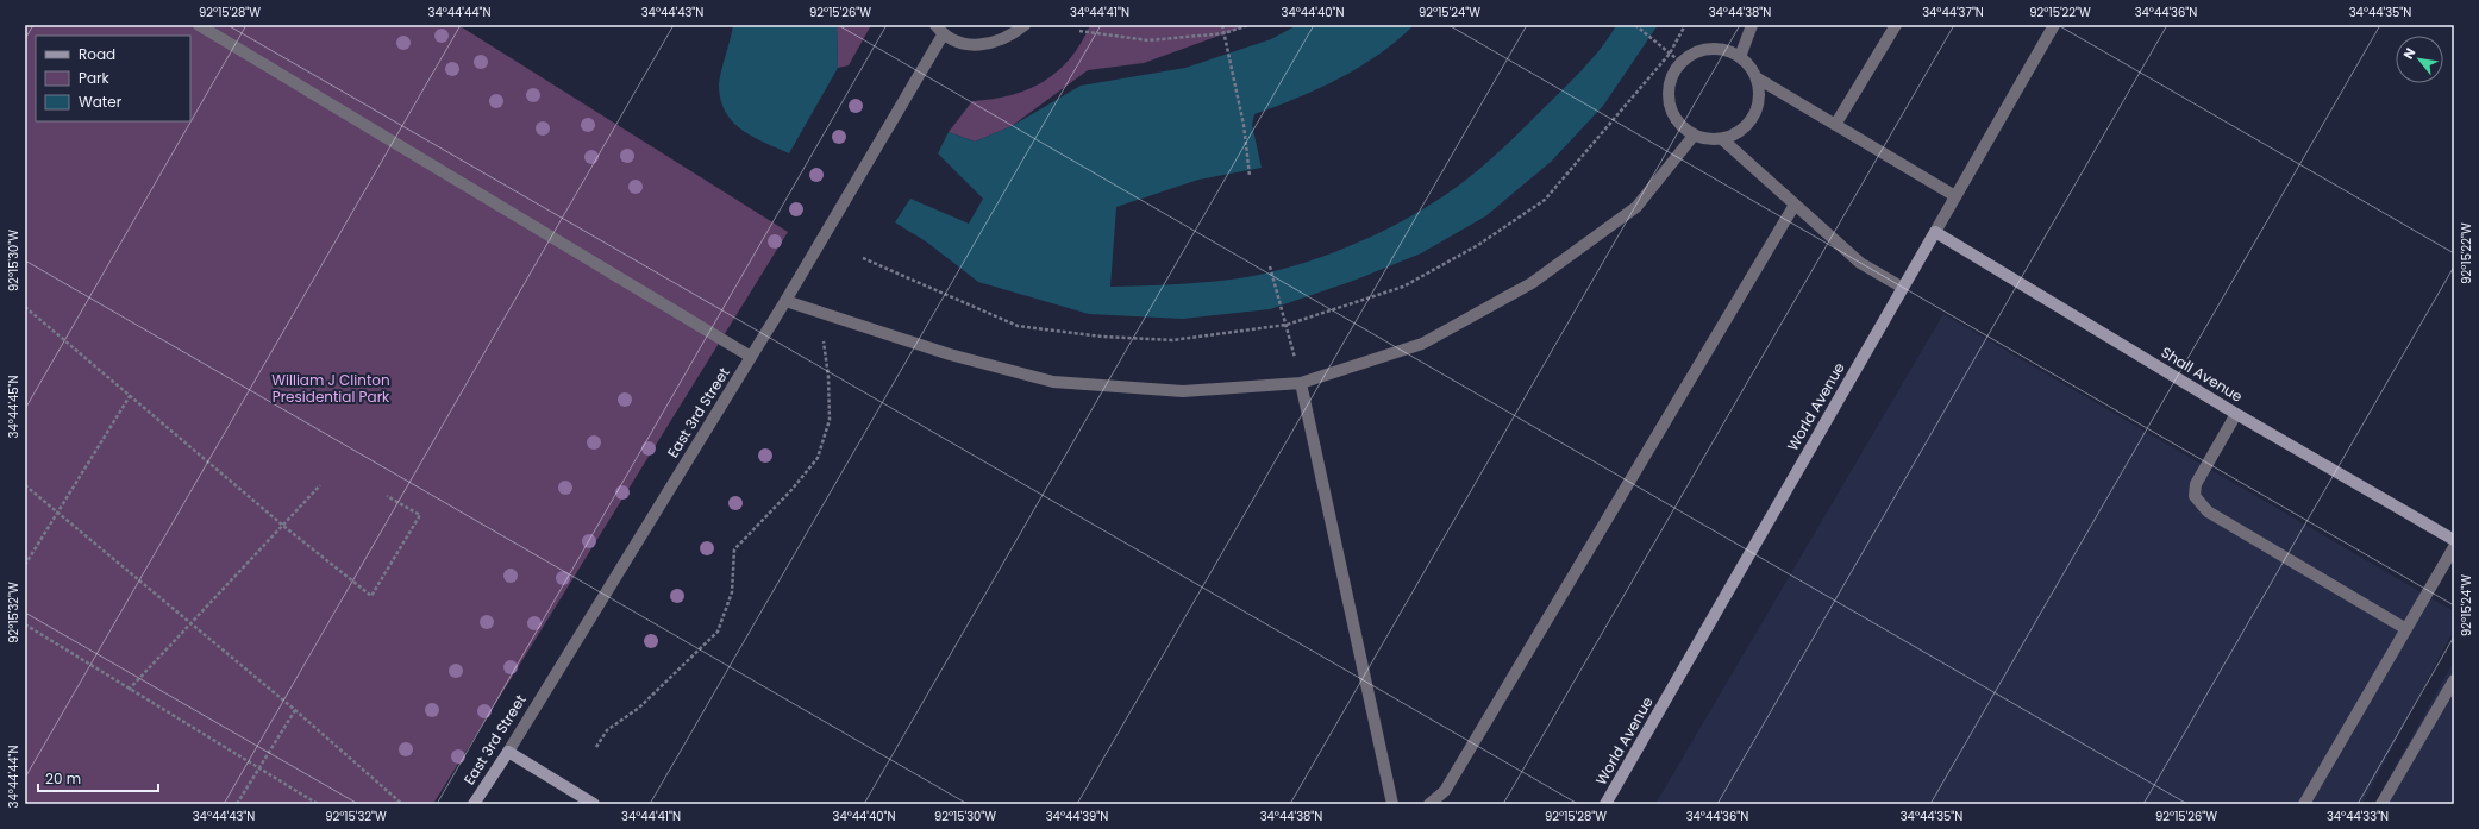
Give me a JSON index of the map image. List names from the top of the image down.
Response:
{
  "streets": {
    "street": ["Shall Avenue", "World Avenue", "East 3rd Street"]
  },
  "crossings": [
    ["Shall Avenue", "World Avenue"]
  ],
  "parks": ["William J Clinton Presidential Park"],
  "legend": ["Road", "Park", "Water"],
  "scale_bar": "20 m",
  "north": "top left",
  "coordinates": [
    "92°15'28\"W",
    "34°44'44\"N",
    "34°44'43\"N",
    "92°15'26\"W",
    "34°44'41\"N",
    "34°44'40\"N",
    "92°15'24\"W",
    "34°44'38\"N",
    "34°44'37\"N",
    "92°15'22\"W",
    "34°44'36\"N",
    "34°44'35\"N",
    "92°15'30\"W",
    "34°44'45\"N",
    "92°15'32\"W",
    "34°44'39\"N",
    "34°44'33\"N"
  ]
}
